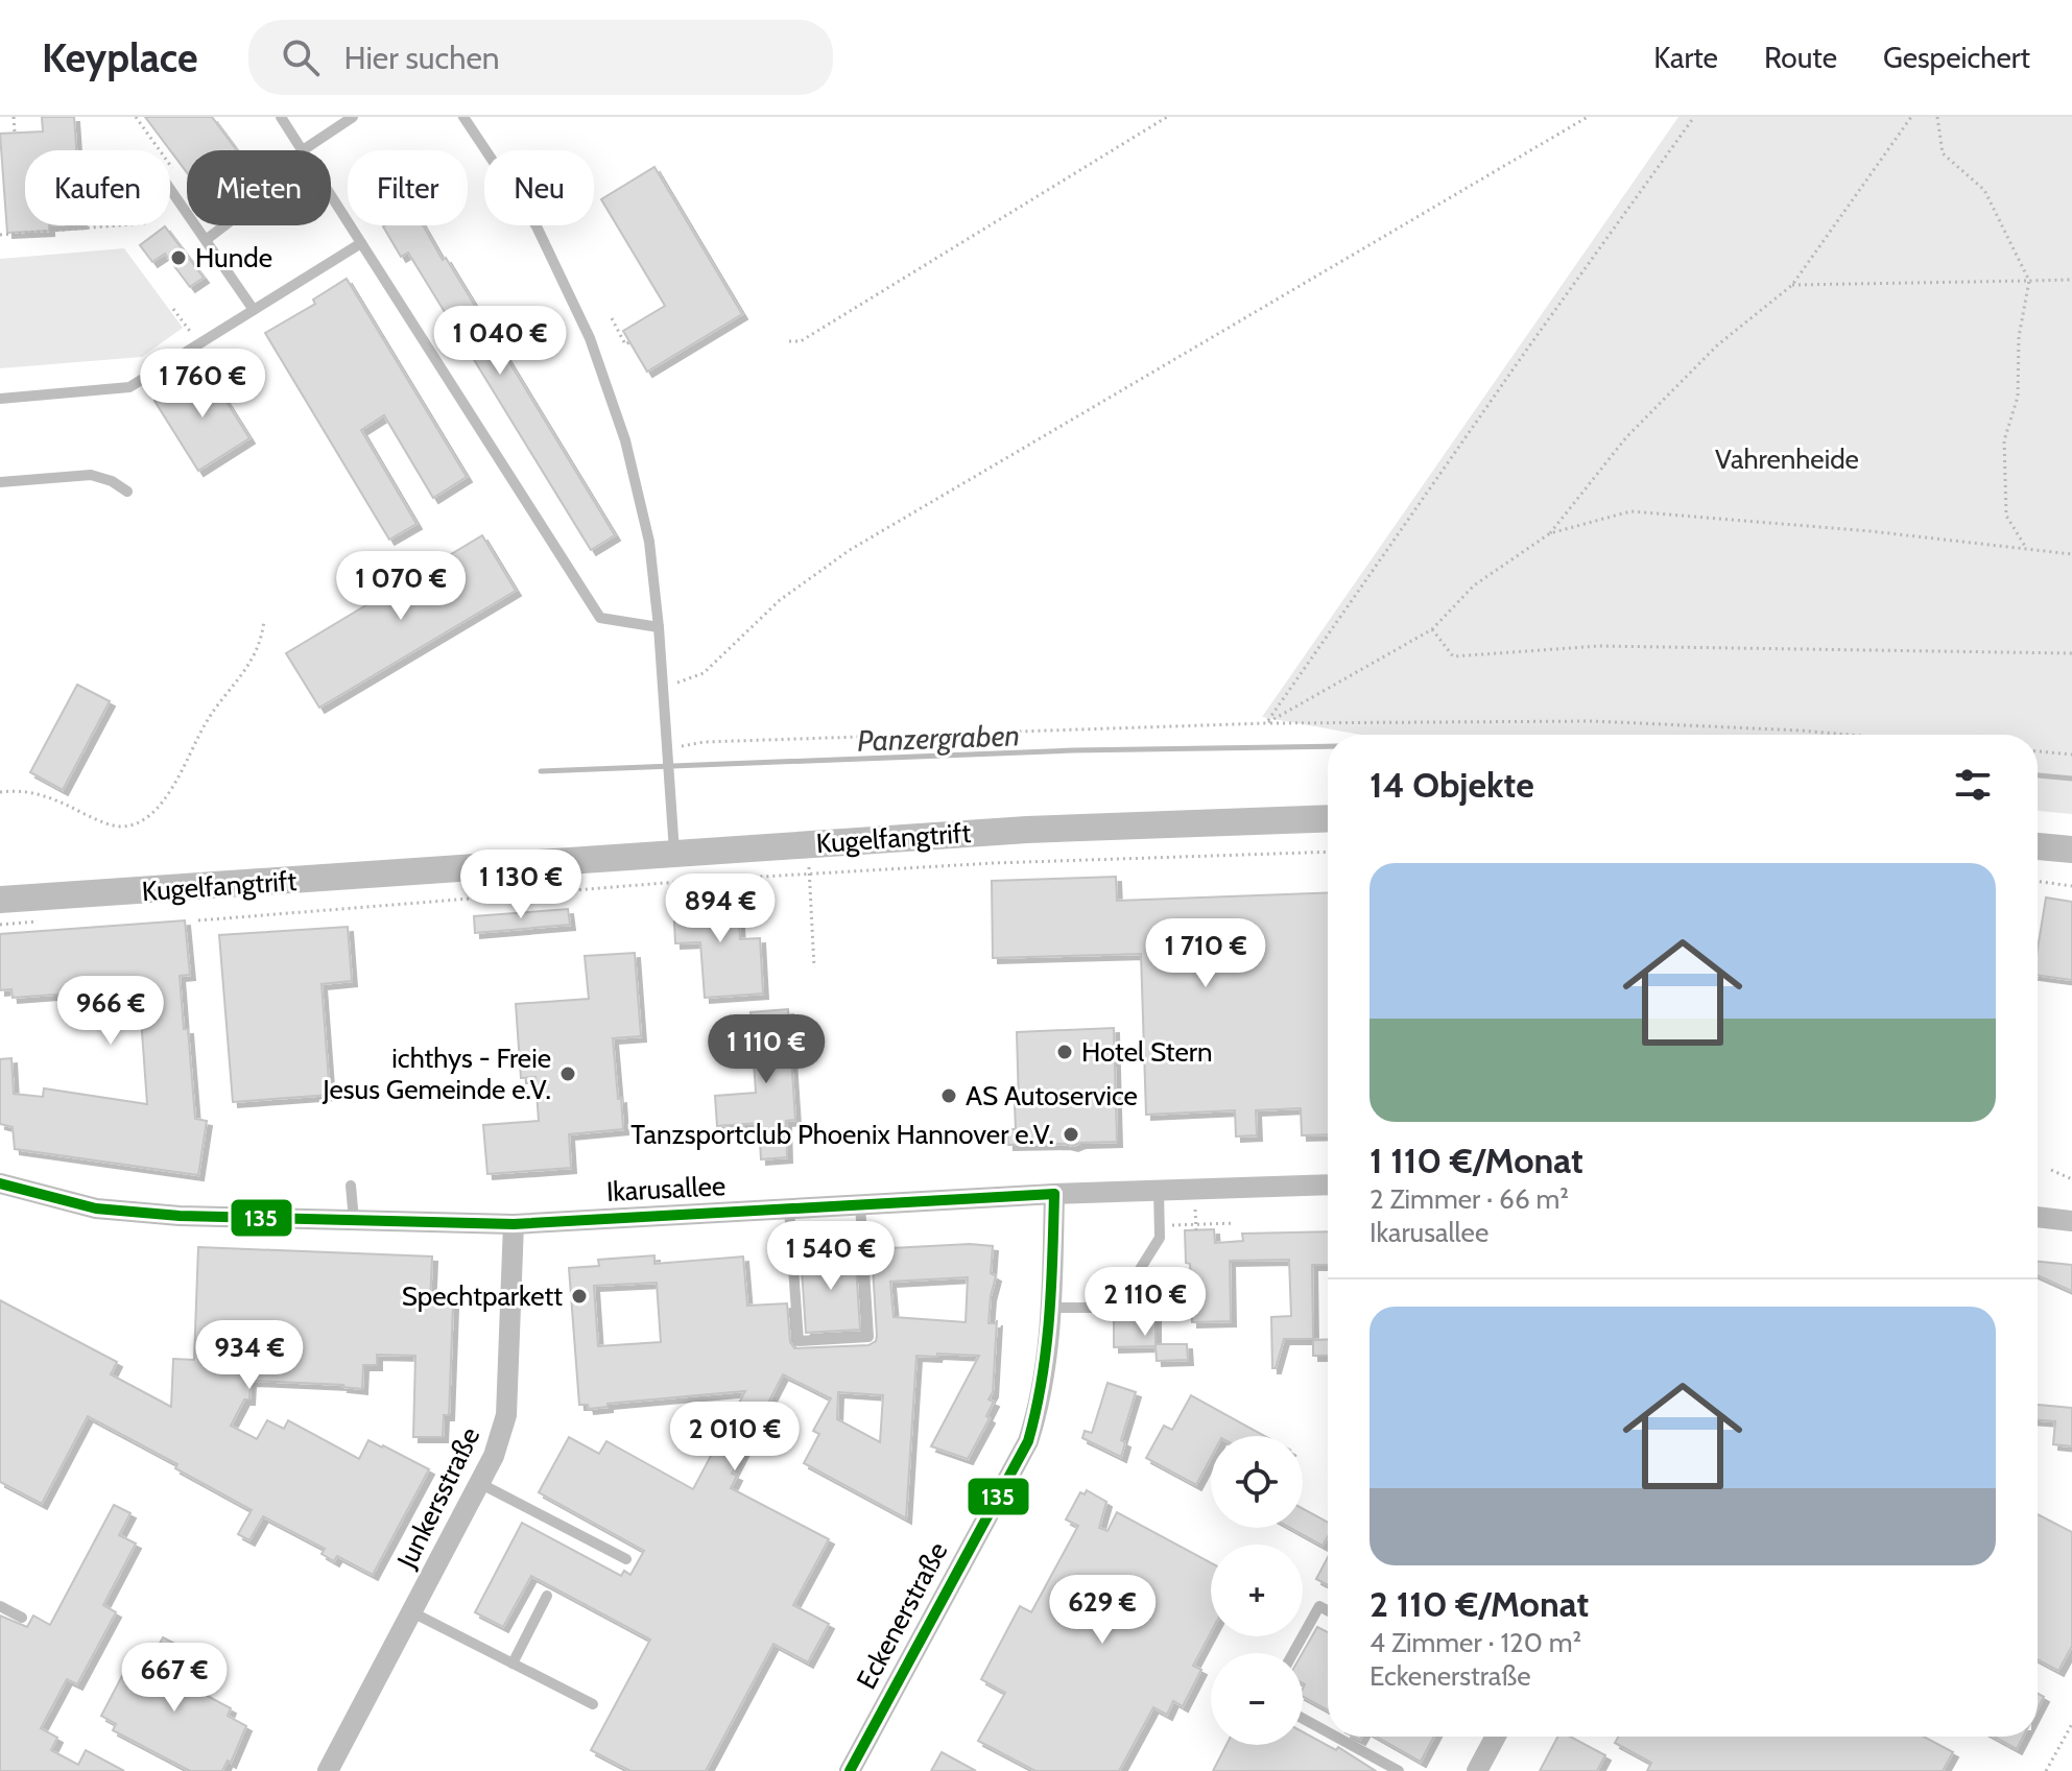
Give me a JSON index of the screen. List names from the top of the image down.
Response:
{
  "streets": {
    "street": [
      "Kugelfangtrift",
      "Ikarusallee",
      "Junkersstraße",
      "Eckenerstraße"
    ]
  },
  "crossings": [
    ["Ikarusallee", "Junkersstraße"],
    ["Ikarusallee", "Eckenerstraße"]
  ],
  "water": ["Panzergraben"],
  "parks": ["Vahrenheide"],
  "places": [
    "Hunde",
    "Hotel Stern",
    "ichthys - Freie Jesus Gemeinde e.V.",
    "AS Autoservice",
    "Tanzsportclub Phoenix Hannover e.V.",
    "Spechtparkett"
  ],
  "lines": ["transit line 135"],
  "page": {
    "header": "Keyplace",
    "search": "Hier suchen",
    "nav": ["Karte", "Route", "Gespeichert"],
    "chip": [
      "Kaufen",
      "Mieten",
      "Filter",
      "Neu"
    ],
    "price": [
      "1 040 €",
      "1 760 €",
      "1 070 €",
      "1 130 €",
      "894 €",
      "1 710 €",
      "966 €",
      "1 110 €",
      "1 540 €",
      "2 110 €",
      "934 €",
      "2 010 €",
      "629 €",
      "667 €"
    ],
    "heading": "14 Objekte",
    "list": [
      {
        "name": "1 110 €/Monat",
        "note": "2 Zimmer · 66 m² · Ikarusallee"
      },
      {
        "name": "2 110 €/Monat",
        "note": "4 Zimmer · 120 m² · Eckenerstraße"
      }
    ],
    "map_buttons": ["+", "−"]
  }
}
